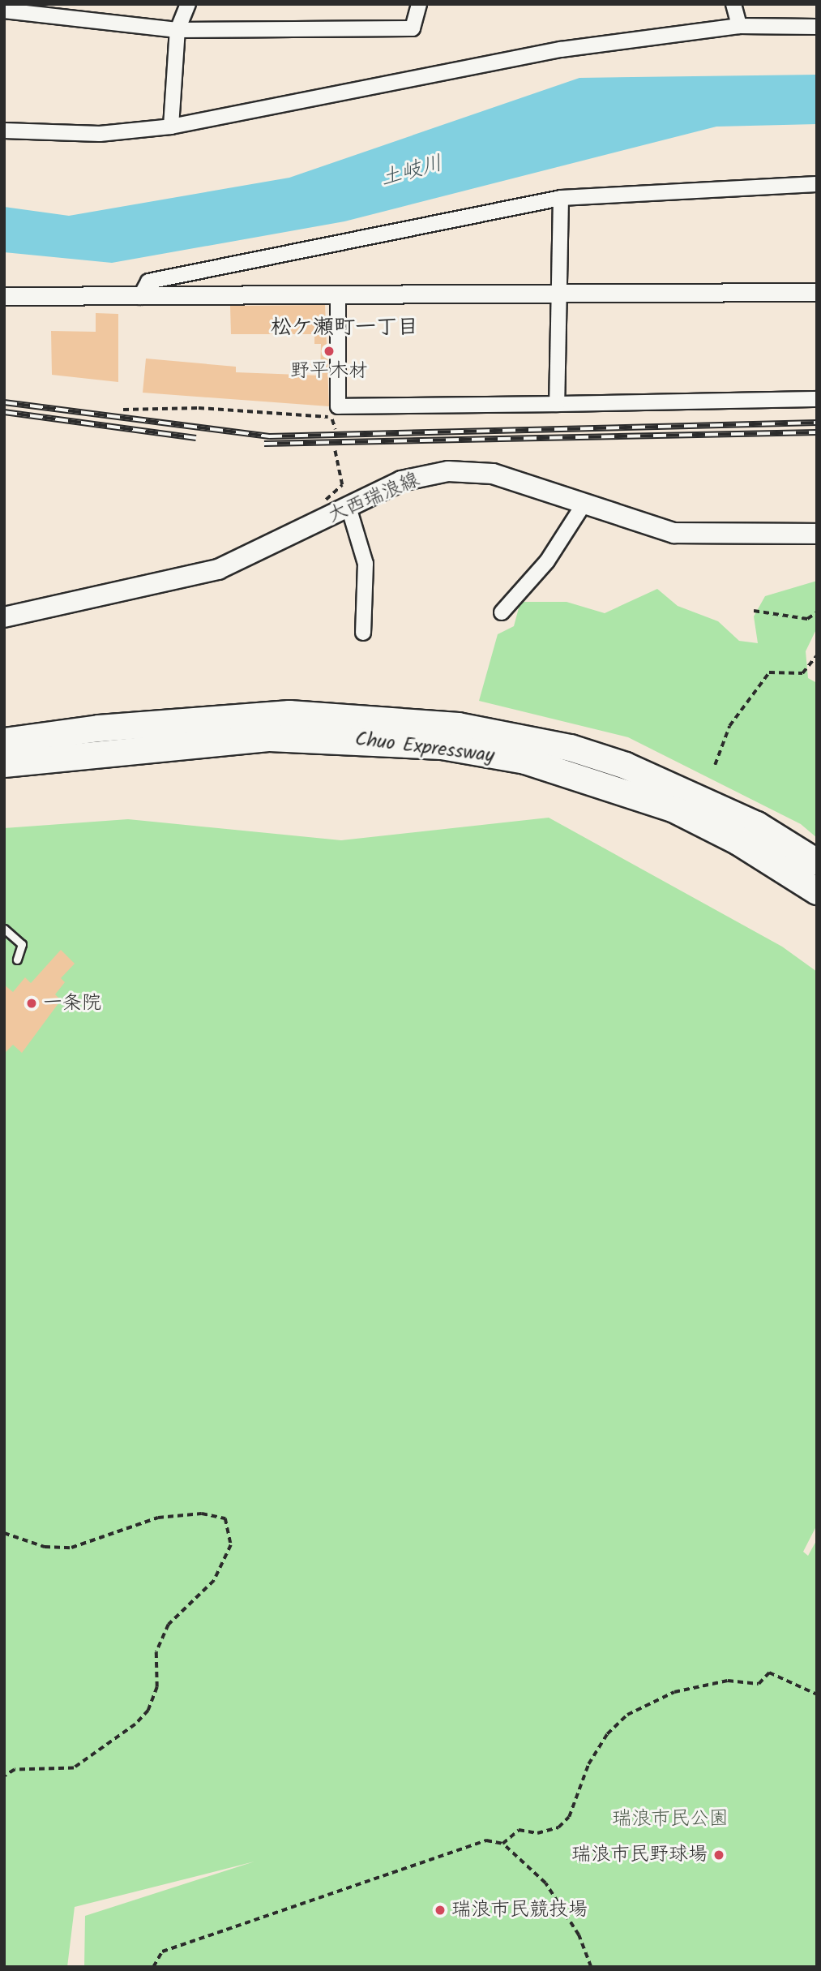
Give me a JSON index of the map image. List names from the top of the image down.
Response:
{
  "streets": {
    "highway": ["Chuo Expressway"],
    "main road": ["大西瑞浪線"]
  },
  "districts": ["松ケ瀬町一丁目"],
  "water": ["土岐川"],
  "parks": ["瑞浪市民公園"],
  "places": [
    "野平木材",
    "一条院",
    "瑞浪市民野球場",
    "瑞浪市民競技場"
  ]
}
